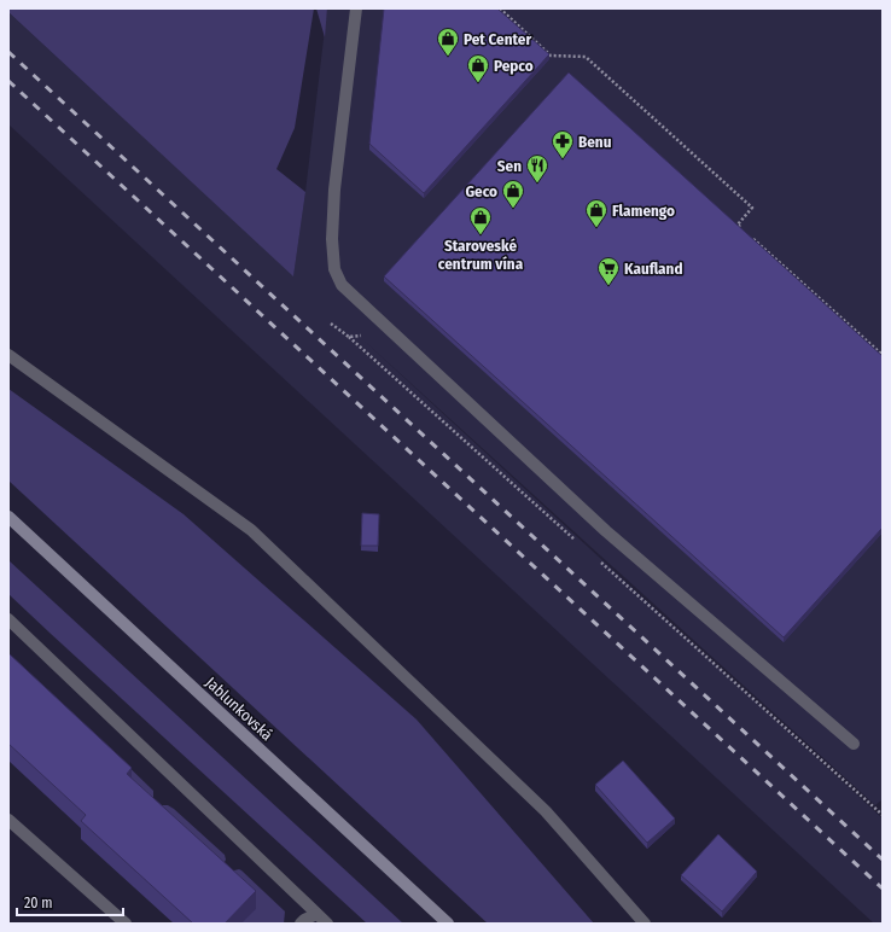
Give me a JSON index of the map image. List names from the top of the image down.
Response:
{
  "streets": {
    "main road": ["Jablunkovská"]
  },
  "places": {
    "shop": [
      "Pet Center",
      "Pepco",
      "Geco",
      "Flamengo",
      "Staroveské centrum vína"
    ],
    "pharmacy": ["Benu"],
    "restaurant": ["Sen"],
    "supermarket": ["Kaufland"]
  },
  "scale_bar": "20 m"
}
